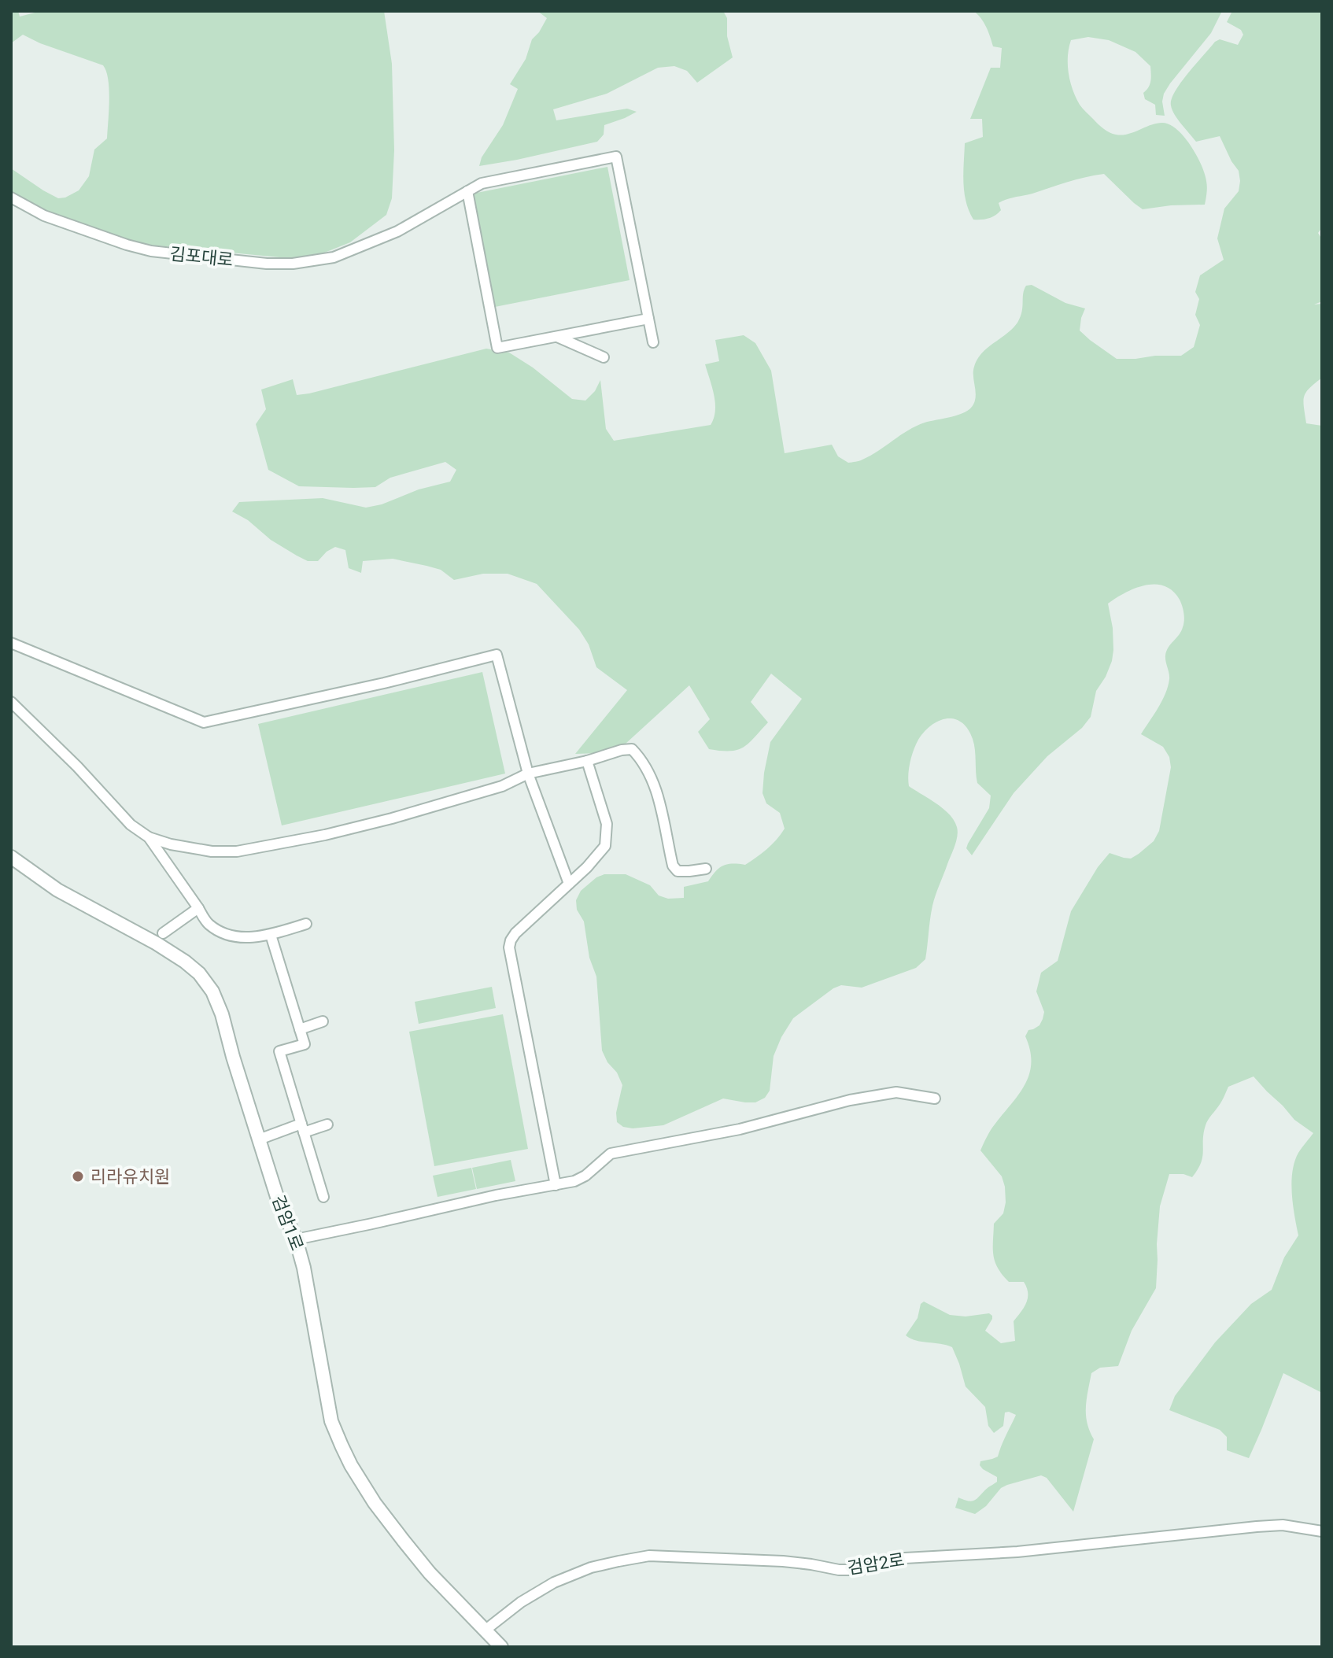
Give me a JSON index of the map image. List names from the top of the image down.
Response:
{
  "streets": {
    "street": ["김포대로", "검암1로", "검암2로"]
  },
  "crossings": [
    ["검암1로", "검암2로"]
  ],
  "places": ["리라유치원"]
}
